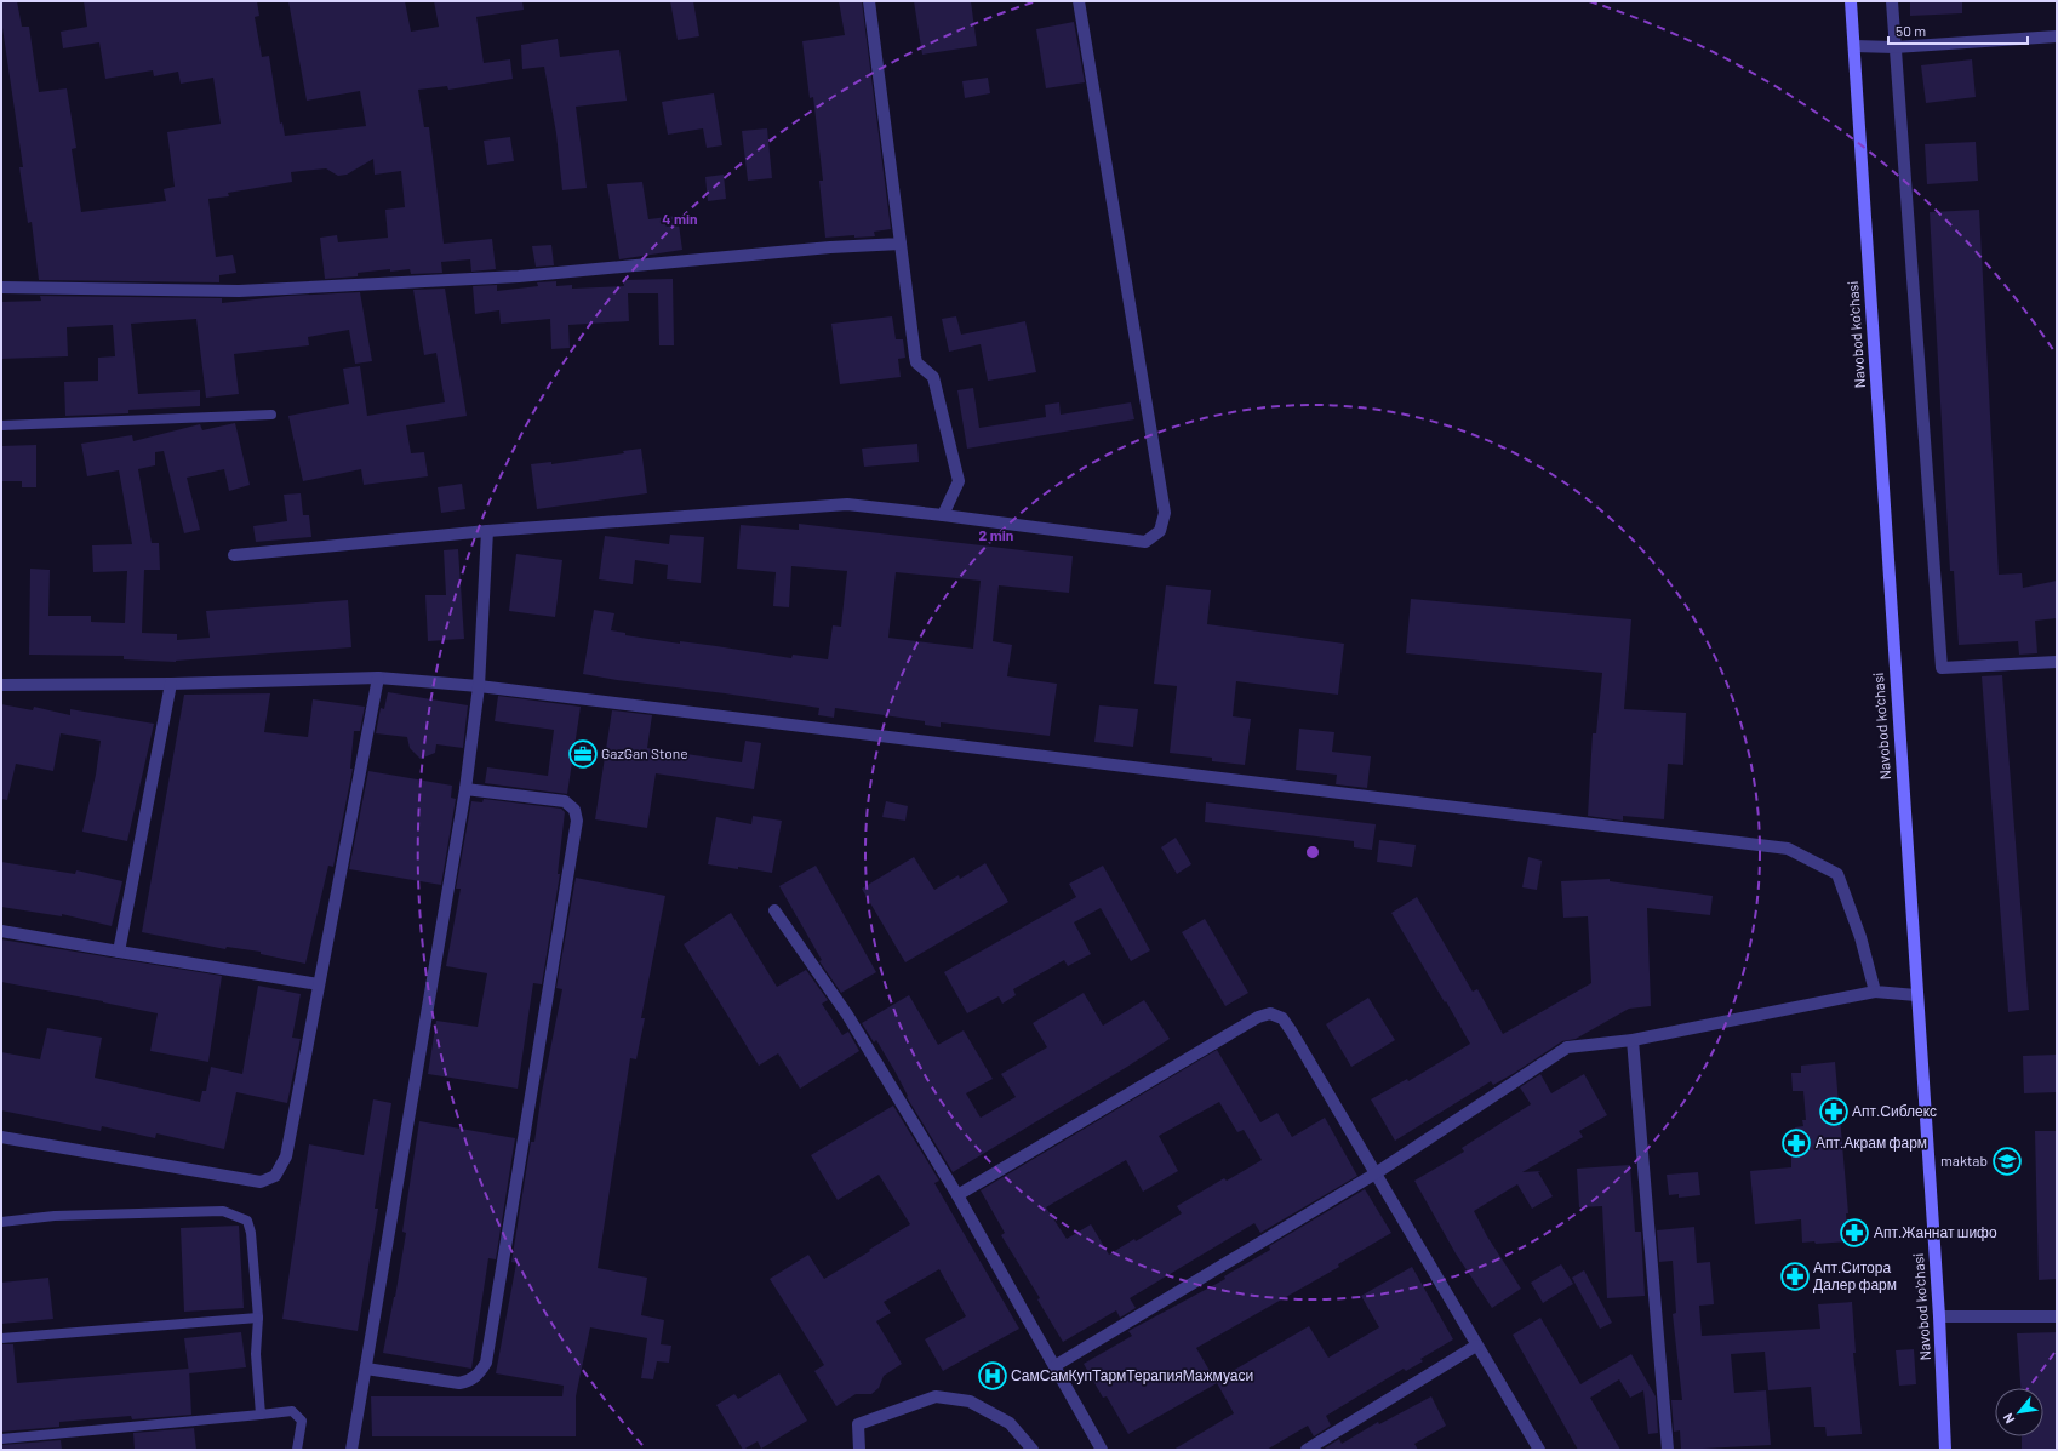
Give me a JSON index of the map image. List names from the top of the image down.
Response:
{
  "streets": {
    "street": ["Navobod ko'chasi"]
  },
  "places": {
    "office": ["GazGan Stone"],
    "pharmacy": [
      "Апт.Сиблекс",
      "Апт.Акрам фарм",
      "Апт.Жаннат шифо",
      "Апт.Ситора Далер фарм"
    ],
    "school or university": ["maktab"],
    "hospital": ["СамСамКупТармТерапияМажмуаси"]
  },
  "scale_bar": "50 m",
  "north": "bottom left",
  "rings": ["4 min", "2 min"]
}
